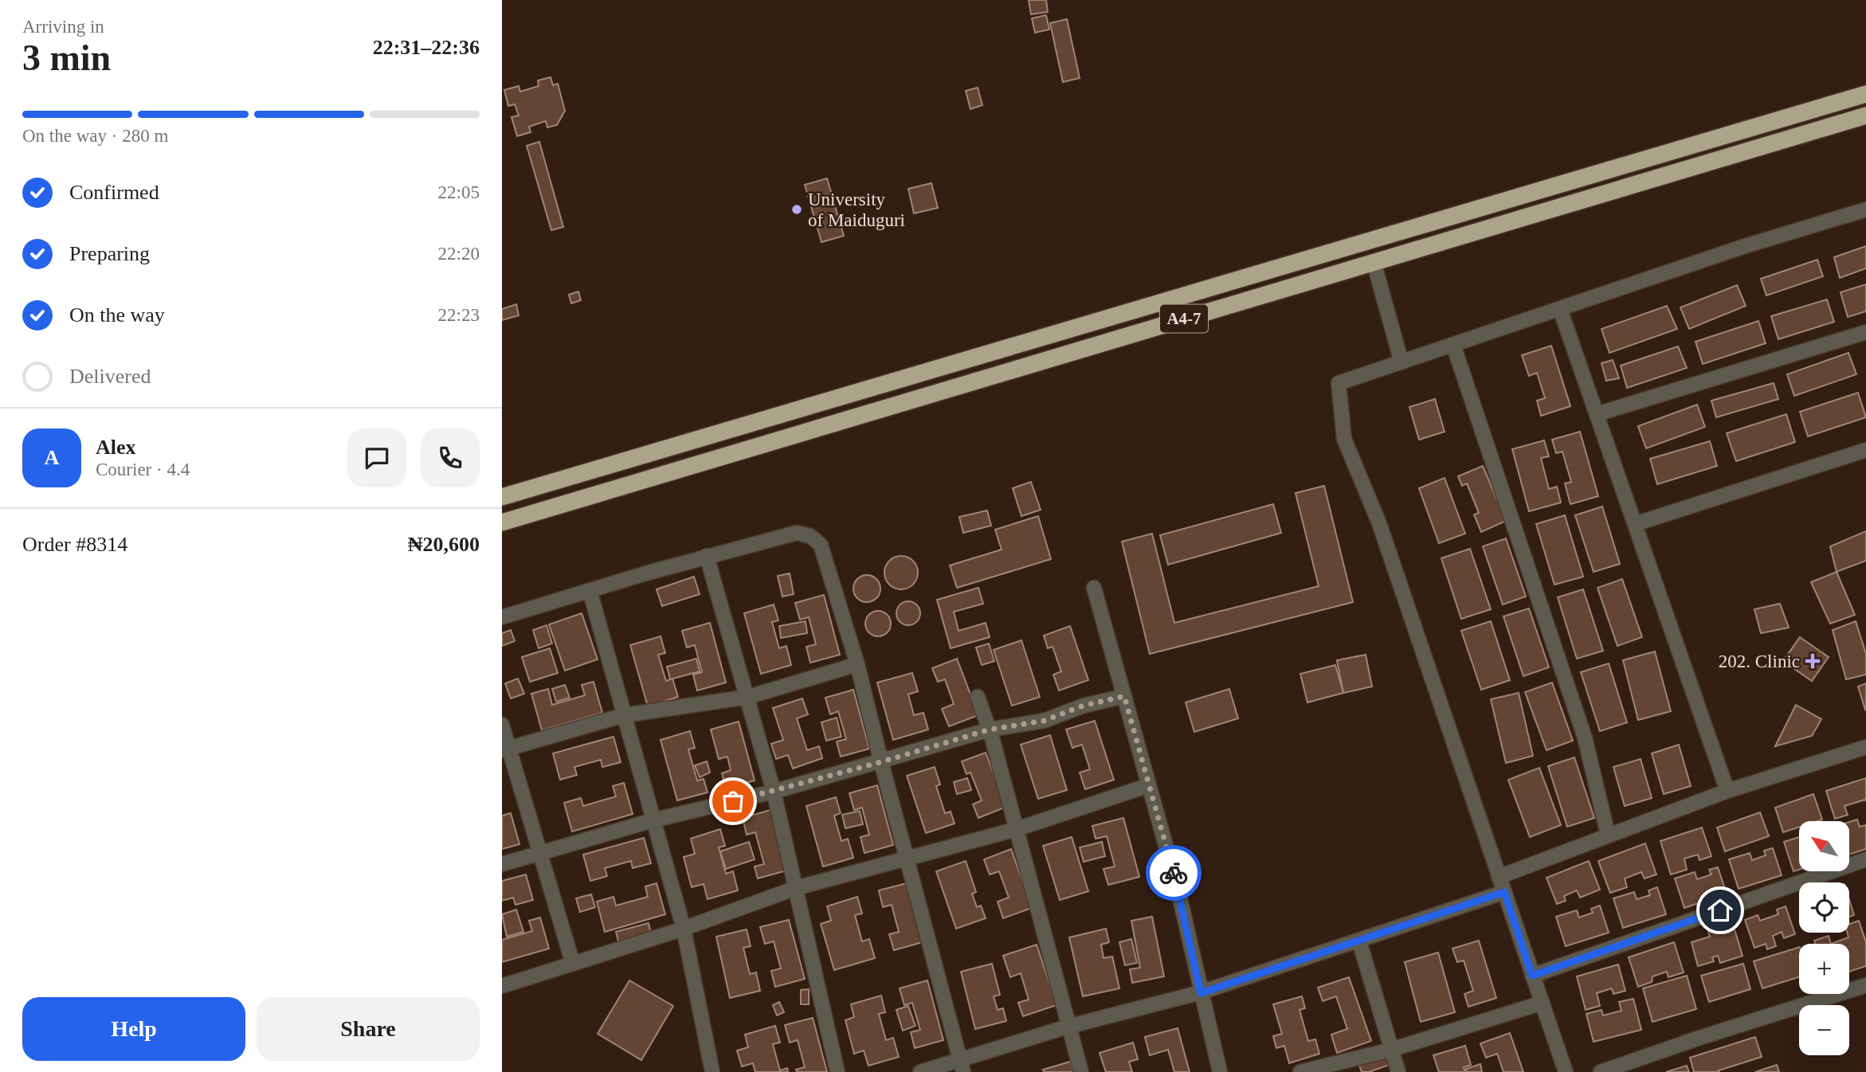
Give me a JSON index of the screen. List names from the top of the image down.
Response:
{
  "streets": {
    "highway": ["A4-7"]
  },
  "places": {
    "other": ["University of Maiduguri"],
    "health": ["202. Clinic"]
  },
  "north": "top left",
  "page": {
    "heading": ["3 min", "Arriving in", "22:31–22:36"],
    "panel": [
      "Alex",
      "Courier · 4.4",
      "Order #8314",
      "₦20,600"
    ],
    "bar": "On the way · 280 m",
    "list": [
      ["Confirmed", "22:05"],
      ["Preparing", "22:20"],
      ["On the way", "22:23"],
      "Delivered"
    ],
    "round": "A",
    "map_buttons": ["+", "−"],
    "buttons": ["Help", "Share"]
  }
}
